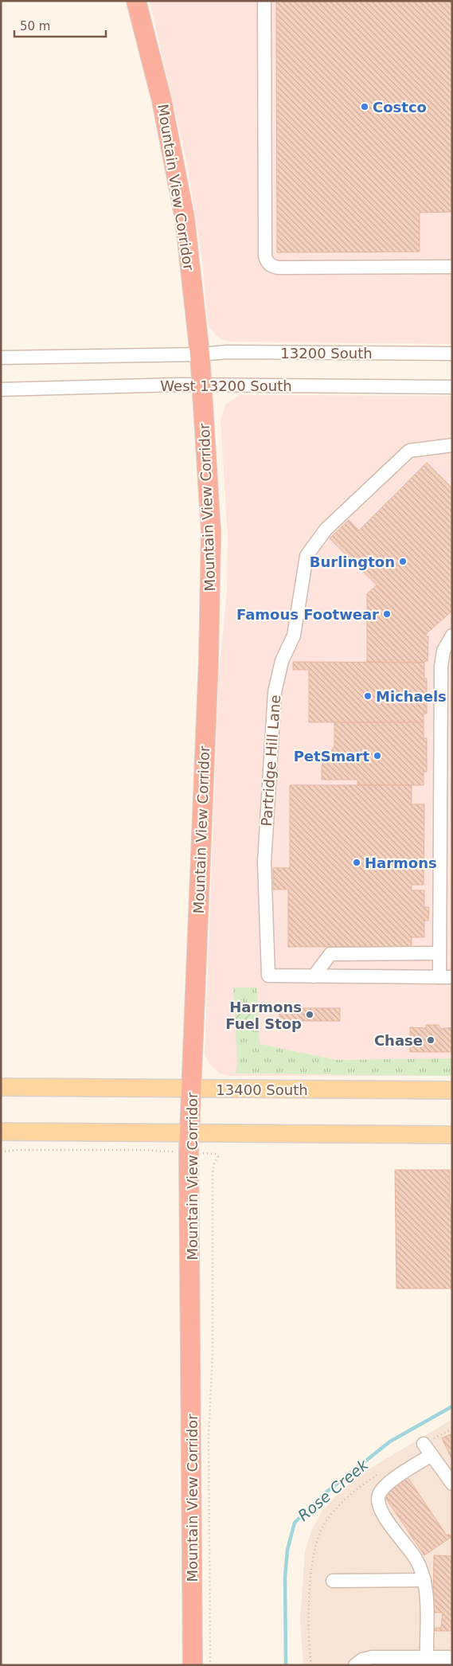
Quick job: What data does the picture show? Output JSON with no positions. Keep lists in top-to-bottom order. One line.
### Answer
{"streets":{"highway":["Mountain View Corridor"],"main road":["13400 South"],"street":["13200 South","West 13200 South","Partridge Hill Lane"]},"crossings":[["Mountain View Corridor","13200 South"],["Mountain View Corridor","West 13200 South"],["Mountain View Corridor","13400 South"]],"water":["Rose Creek"],"places":["Costco","Burlington","Famous Footwear","Michaels","PetSmart","Harmons","Harmons Fuel Stop","Chase"],"scale_bar":"50 m"}
